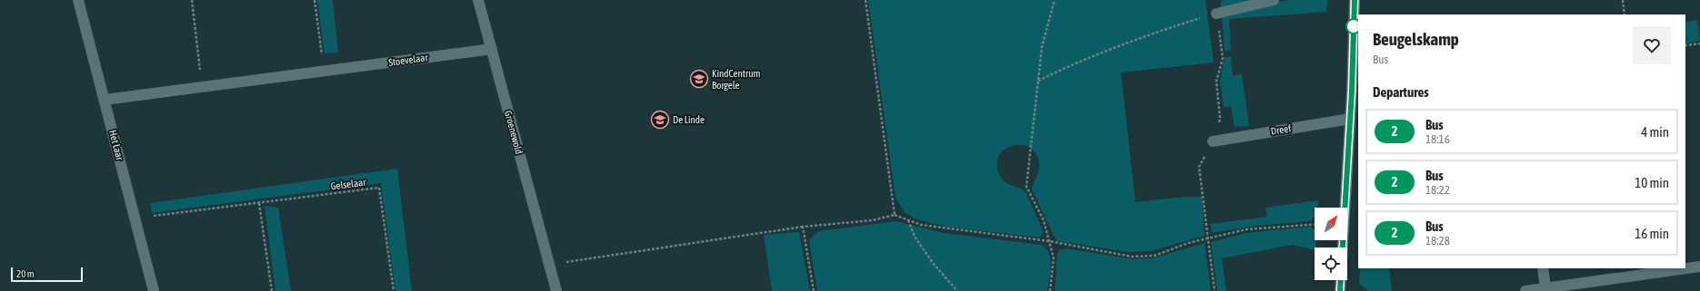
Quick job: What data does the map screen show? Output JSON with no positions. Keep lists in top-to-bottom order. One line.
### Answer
{"streets":{"street":["Stoevelaar","Dreef","Groenewold","Het Laar"],"path":["Gelselaar"]},"crossings":[["Stoevelaar","Groenewold"],["Stoevelaar","Het Laar"],["Het Laar","Gelselaar"]],"places":{"school or university":["KindCentrum Borgele","De Linde"]},"lines":["bus line 2"],"scale_bar":"20 m","north":"top right","page":{"heading":[["Beugelskamp","Bus"],"Departures"],"list":[{"mark":"2","name":"Bus","note":"18:16","value":"4 min"},{"mark":"2","name":"Bus","note":"18:22","value":"10 min"},{"mark":"2","name":"Bus","note":"18:28","value":"16 min"}],"scale":"20 m"}}
